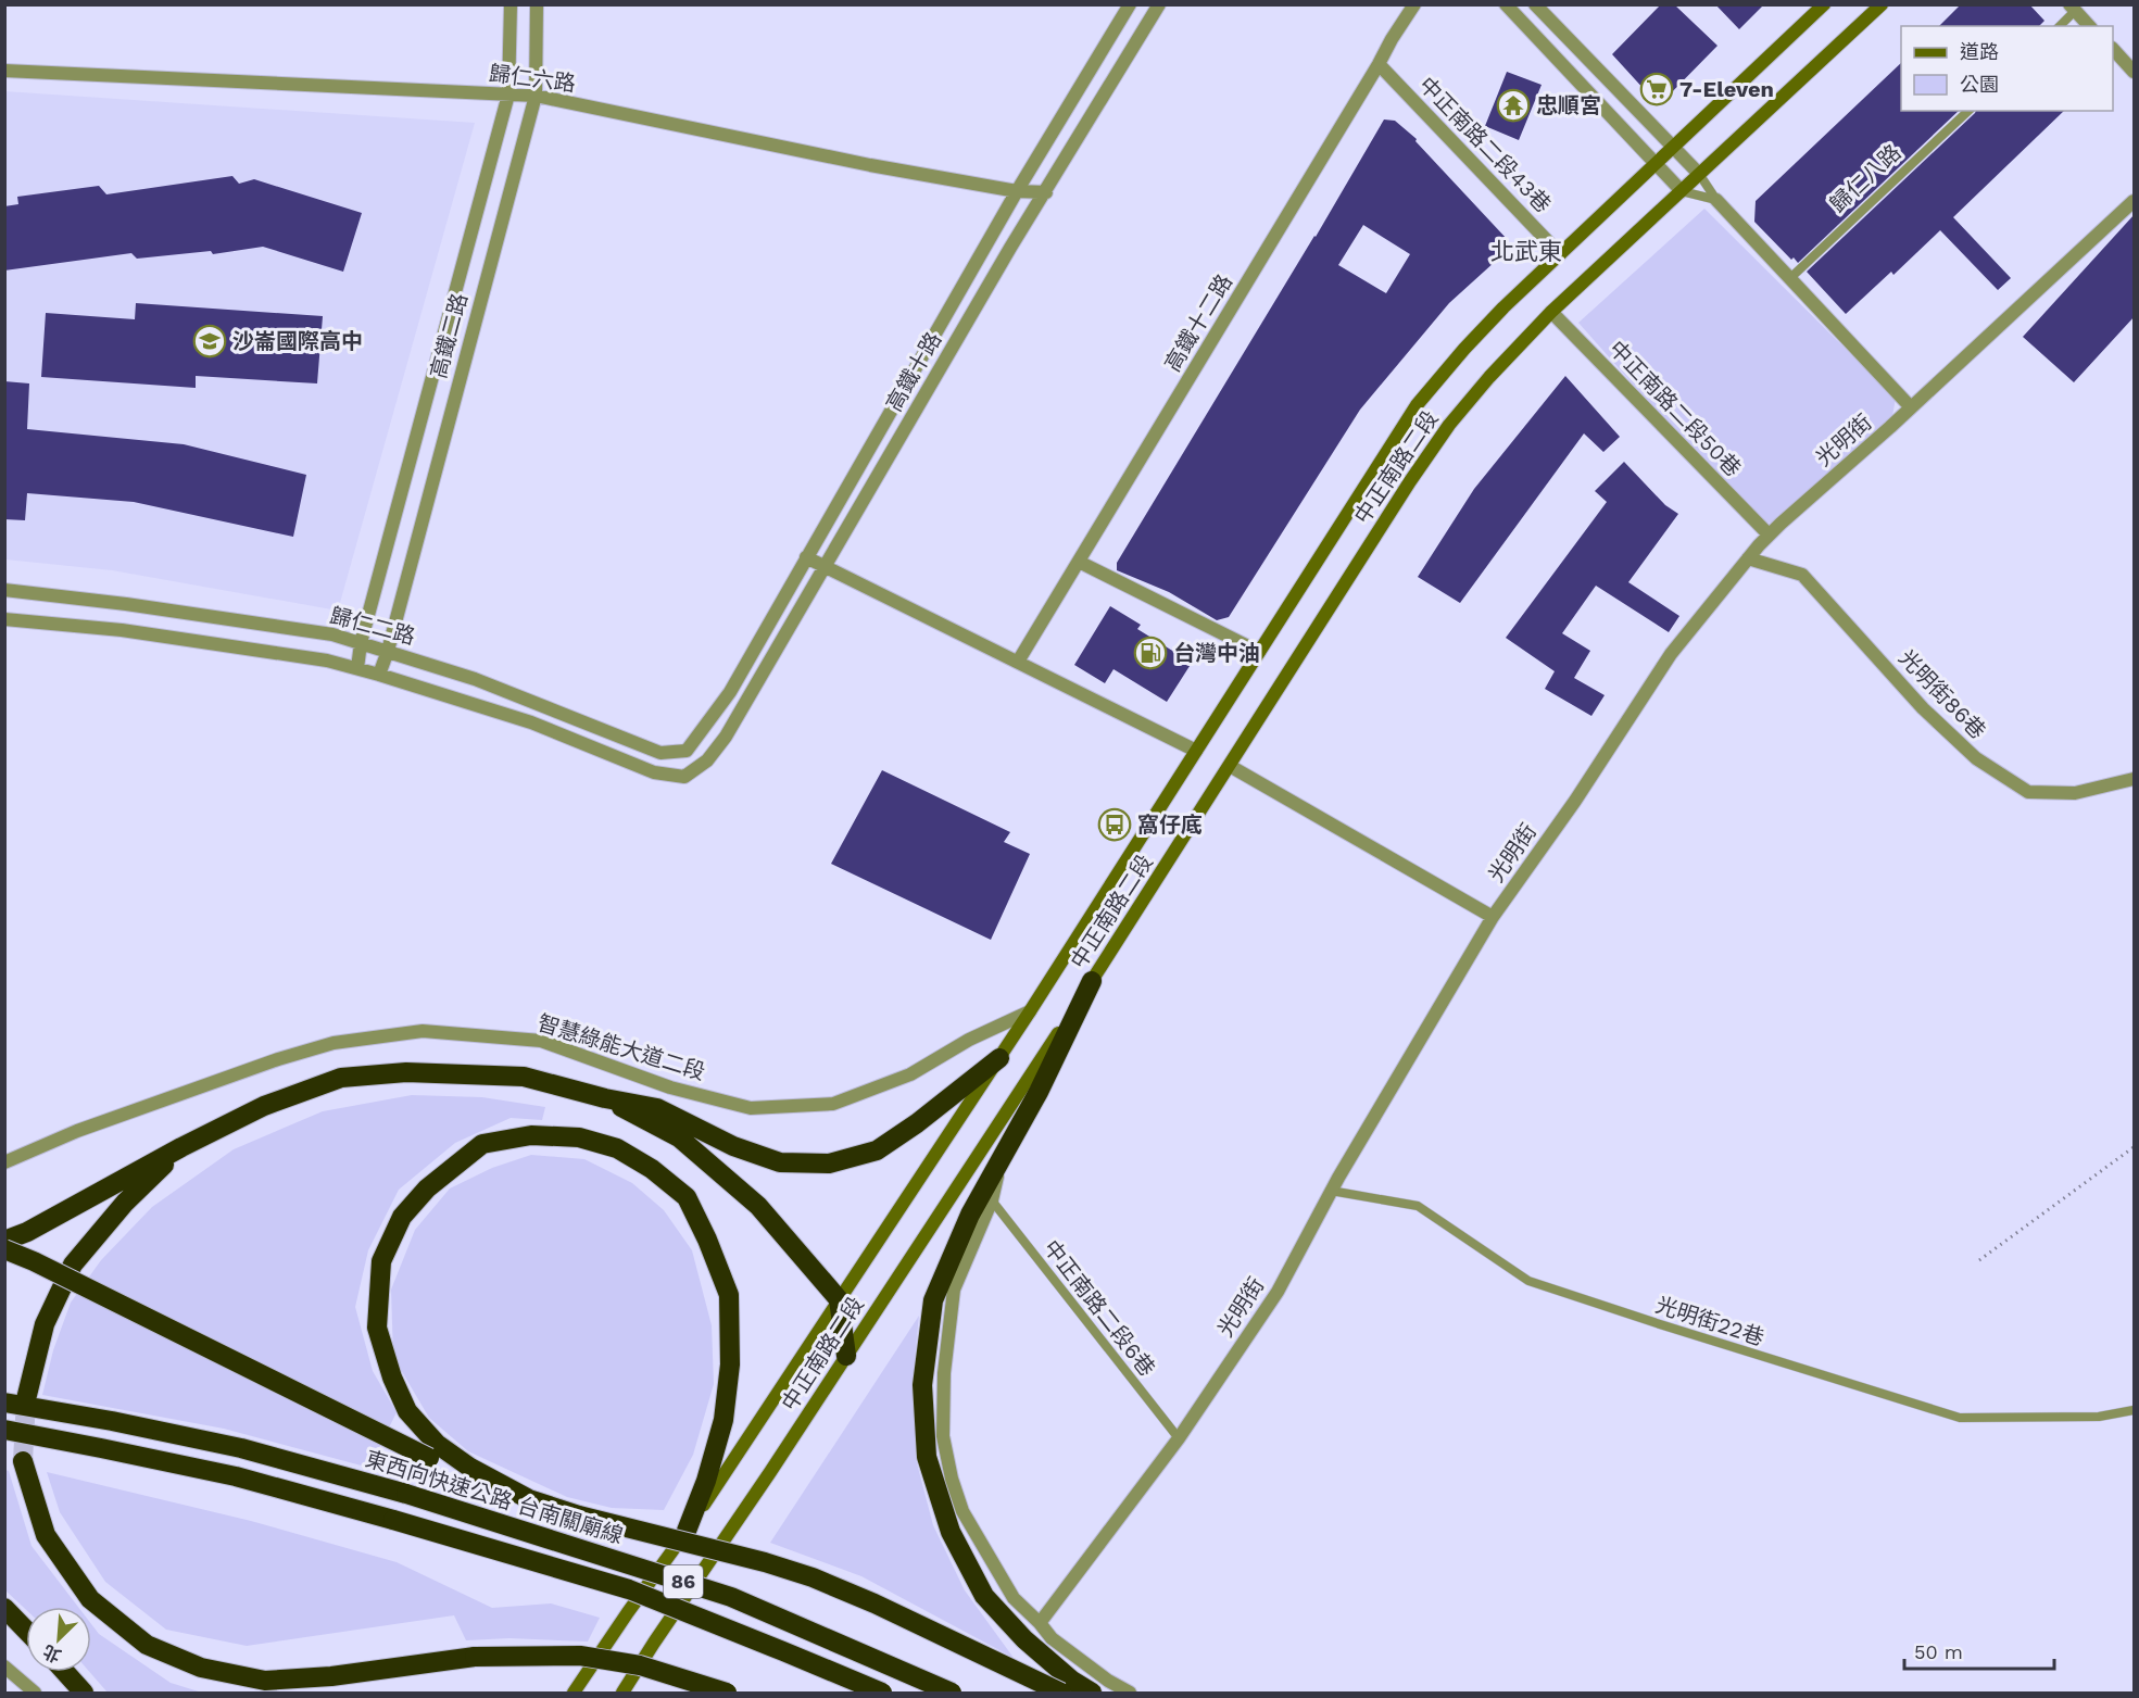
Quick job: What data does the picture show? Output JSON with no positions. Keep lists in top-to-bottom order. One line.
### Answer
{"streets":{"highway":["東西向快速公路 台南關廟線","86"],"street":["歸仁六路","中正南路二段43巷","高鐵十二路","高鐵二路","高鐵十路","中正南路二段50巷","光明街","中正南路二段","歸仁二路","光明街86巷","智慧綠能大道二段"],"lane":["歸仁八路","中正南路二段6巷","光明街22巷"]},"crossings":[["歸仁六路","高鐵二路"],["歸仁六路","高鐵十路"],["中正南路二段43巷","高鐵十二路"],["中正南路二段43巷","中正南路二段"],["高鐵二路","高鐵十路"],["高鐵二路","歸仁二路"],["高鐵十路","歸仁二路"],["中正南路二段50巷","光明街"],["中正南路二段50巷","中正南路二段"],["光明街","光明街86巷"],["光明街","中正南路二段6巷"],["光明街","光明街22巷"],["中正南路二段","智慧綠能大道二段"]],"districts":["北武東"],"places":{"supermarket":["7-Eleven"],"temple":["忠順宮"],"school or university":["沙崙國際高中"],"fuel station":["台灣中油"],"bus stop":["窩仔底"]},"legend":["道路","公園"],"scale_bar":"50 m","north":"bottom left"}
